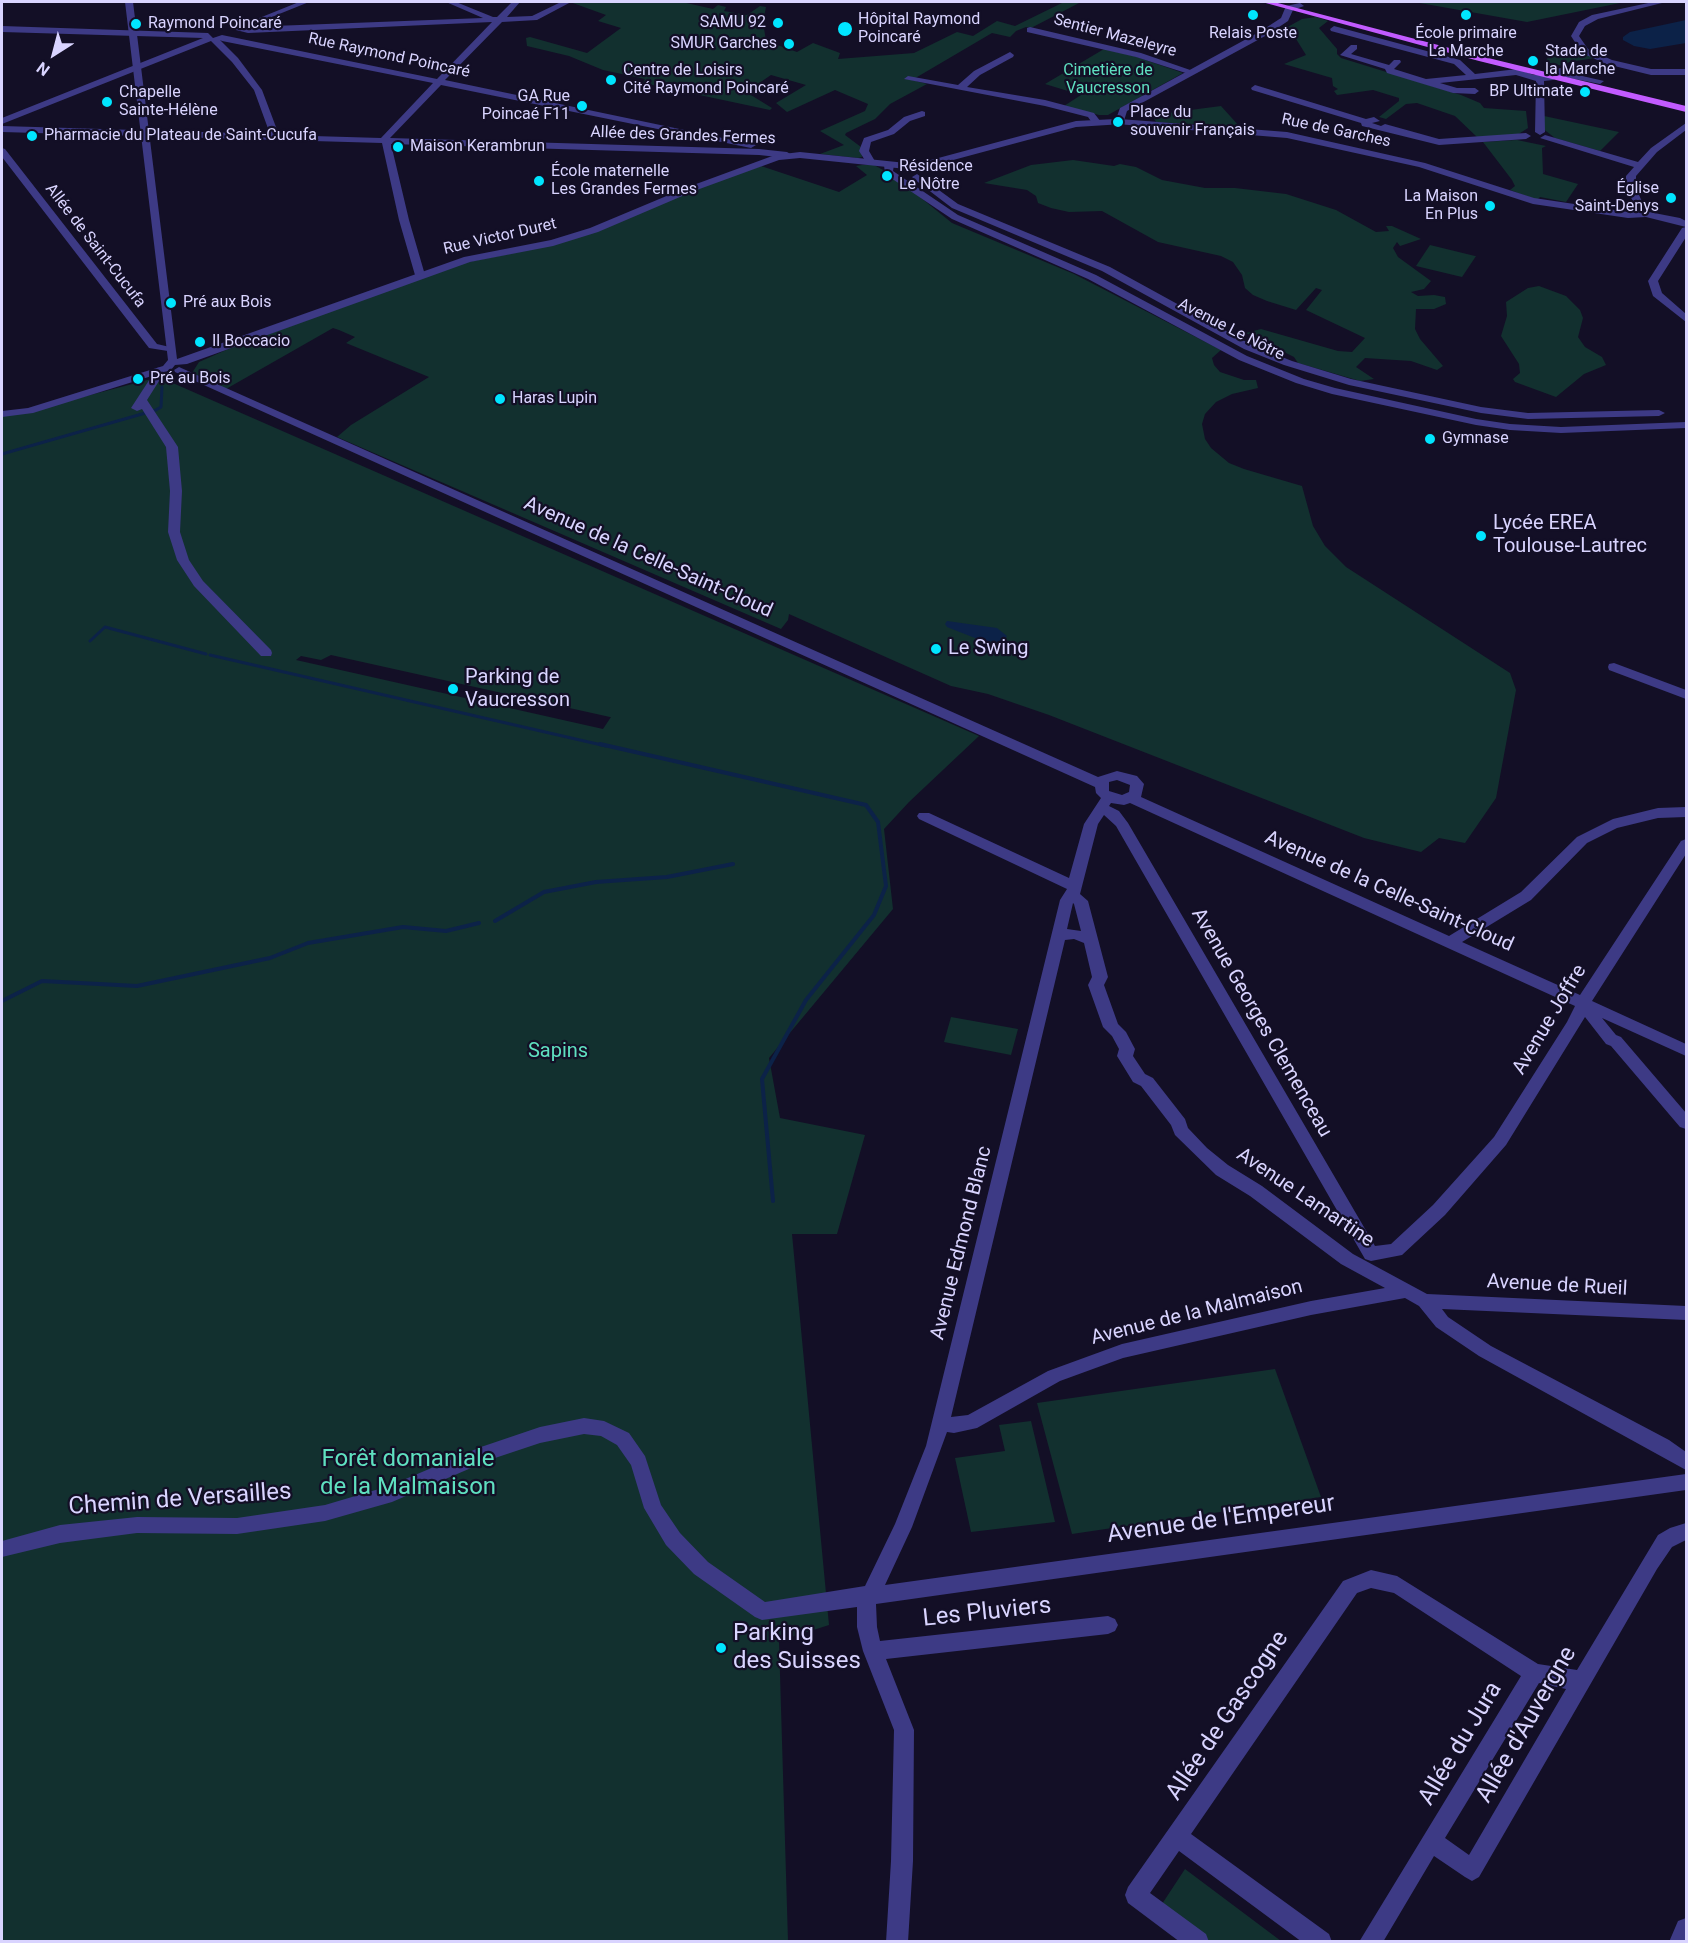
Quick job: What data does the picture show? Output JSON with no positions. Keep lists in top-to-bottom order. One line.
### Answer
{"streets":{"street":["Sentier Mazeleyre","Rue Raymond Poincaré","Rue de Garches","Allée des Grandes Fermes","Rue Victor Duret","Allée de Saint-Cucufa","Avenue Le Nôtre","Avenue de la Celle-Saint-Cloud","Avenue Joffre","Avenue Georges Clemenceau","Avenue Lamartine","Avenue Edmond Blanc","Avenue de Rueil","Avenue de la Malmaison","Chemin de Versailles","Avenue de l'Empereur","Les Pluviers","Allée de Gascogne","Allée d'Auvergne","Allée du Jura"]},"crossings":[["Rue Raymond Poincaré","Allée des Grandes Fermes"],["Rue de Garches","Allée des Grandes Fermes"],["Rue de Garches","Rue Victor Duret"],["Rue de Garches","Avenue Le Nôtre"],["Allée des Grandes Fermes","Rue Victor Duret"],["Rue Victor Duret","Avenue de la Celle-Saint-Cloud"],["Avenue de la Celle-Saint-Cloud","Avenue Joffre"],["Avenue de la Celle-Saint-Cloud","Avenue Georges Clemenceau"],["Avenue de la Celle-Saint-Cloud","Avenue Edmond Blanc"],["Avenue Joffre","Avenue Georges Clemenceau"],["Avenue Joffre","Avenue Lamartine"],["Avenue Georges Clemenceau","Avenue Lamartine"],["Avenue Georges Clemenceau","Avenue Edmond Blanc"],["Avenue Lamartine","Avenue Edmond Blanc"],["Avenue Lamartine","Avenue de Rueil"],["Avenue Lamartine","Avenue de la Malmaison"],["Avenue Edmond Blanc","Avenue de la Malmaison"],["Avenue Edmond Blanc","Avenue de l'Empereur"],["Chemin de Versailles","Avenue de l'Empereur"],["Allée de Gascogne","Allée du Jura"],["Allée d'Auvergne","Allée du Jura"]],"parks":["Cimetière de Vaucresson","Sapins","Forêt domaniale de la Malmaison"],"places":["Relais Poste","École primaire La Marche","SAMU 92","Raymond Poincaré","Hôpital Raymond Poincaré","SMUR Garches","Stade de la Marche","Centre de Loisirs Cité Raymond Poincaré","BP Ultimate","Chapelle Sainte-Hélène","GA Rue Poincaé F11","Place du souvenir Français","Pharmacie du Plateau de Saint-Cucufa","Maison Kerambrun","Résidence Le Nôtre","École maternelle Les Grandes Fermes","Église Saint-Denys","La Maison En Plus","Pré aux Bois","Il Boccacio","Pré au Bois","Haras Lupin","Gymnase","Lycée EREA Toulouse-Lautrec","Le Swing","Parking de Vaucresson","Parking des Suisses"],"north":"bottom left"}
